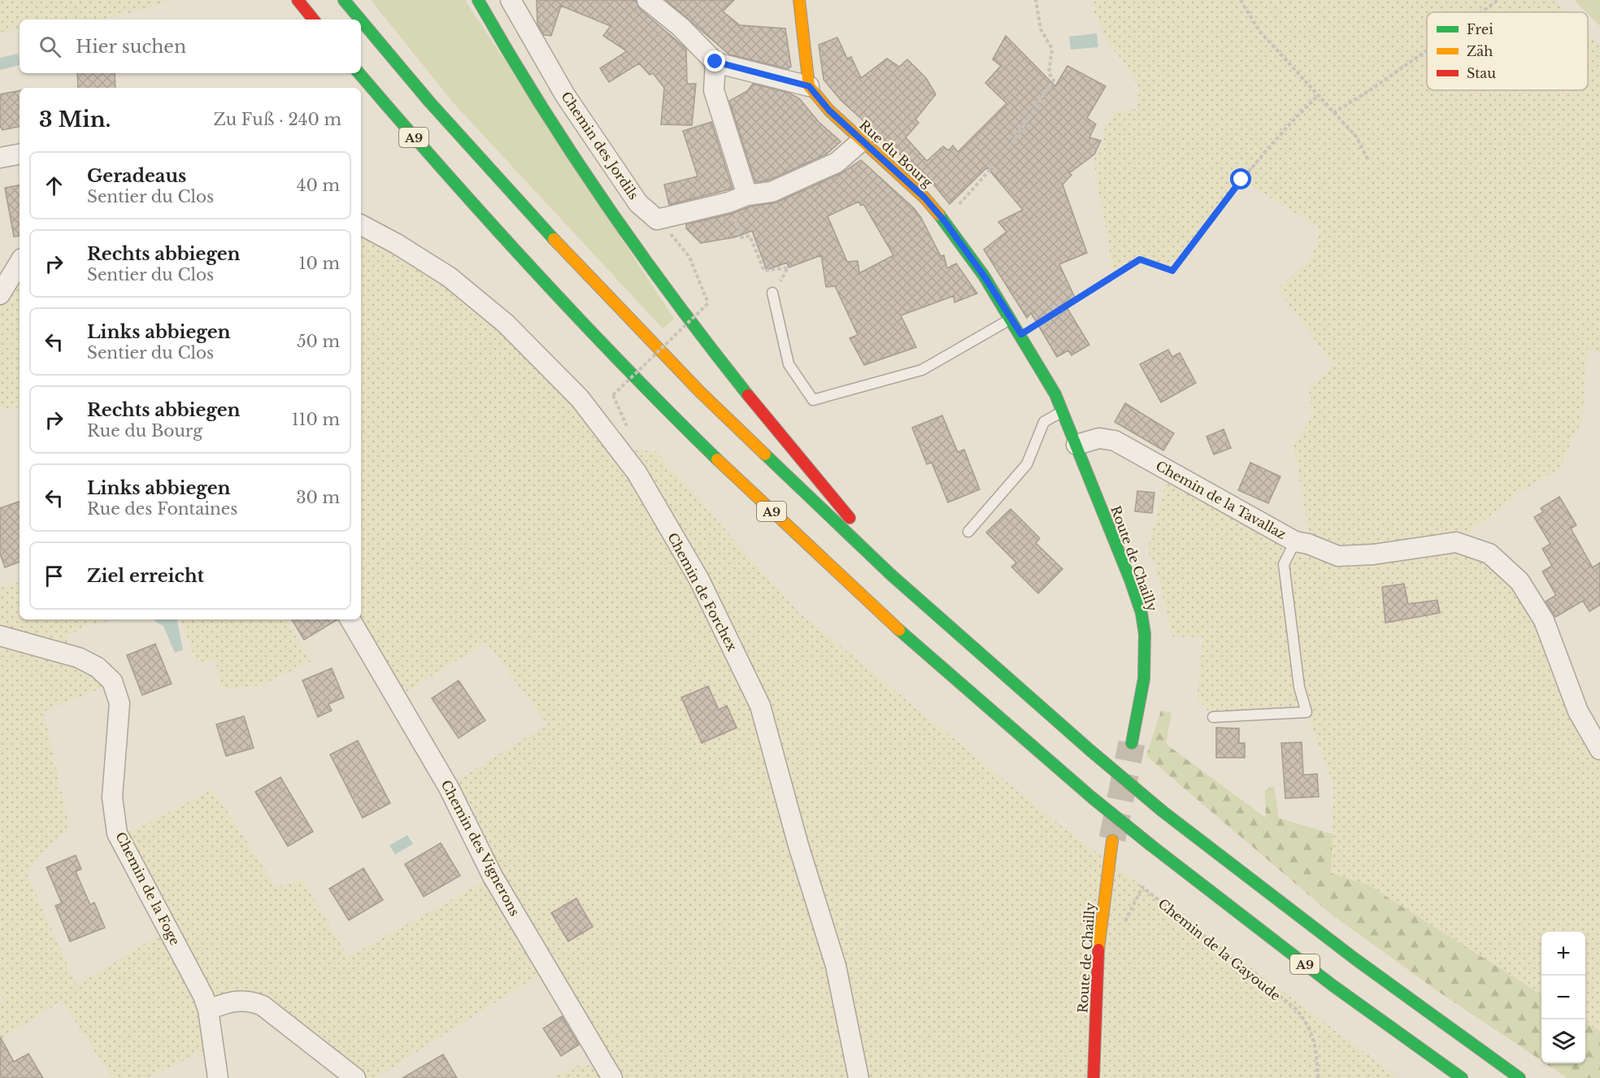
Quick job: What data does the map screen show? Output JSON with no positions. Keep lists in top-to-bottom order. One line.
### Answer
{"streets":{"main road":["A9","Rue du Bourg","Route de Chailly"],"street":["Chemin des Jordils","Chemin de la Tavallaz","Chemin de Forchex","Chemin des Vignerons","Chemin de la Foge"],"path":["Chemin de la Gayoude"]},"crossings":[["Rue du Bourg","Chemin de la Tavallaz"],["Rue du Bourg","Route de Chailly"],["Chemin de la Tavallaz","Route de Chailly"]],"legend":["Frei","Zäh","Stau"],"page":{"search":"Hier suchen","heading":["3 Min.","Zu Fuß · 240 m"],"list":[["Geradeaus","Sentier du Clos","40 m"],["Rechts abbiegen","Sentier du Clos","10 m"],["Links abbiegen","Sentier du Clos","50 m"],["Rechts abbiegen","Rue du Bourg","110 m"],["Links abbiegen","Rue des Fontaines","30 m"],"Ziel erreicht"],"map_buttons":["+","−"]}}
